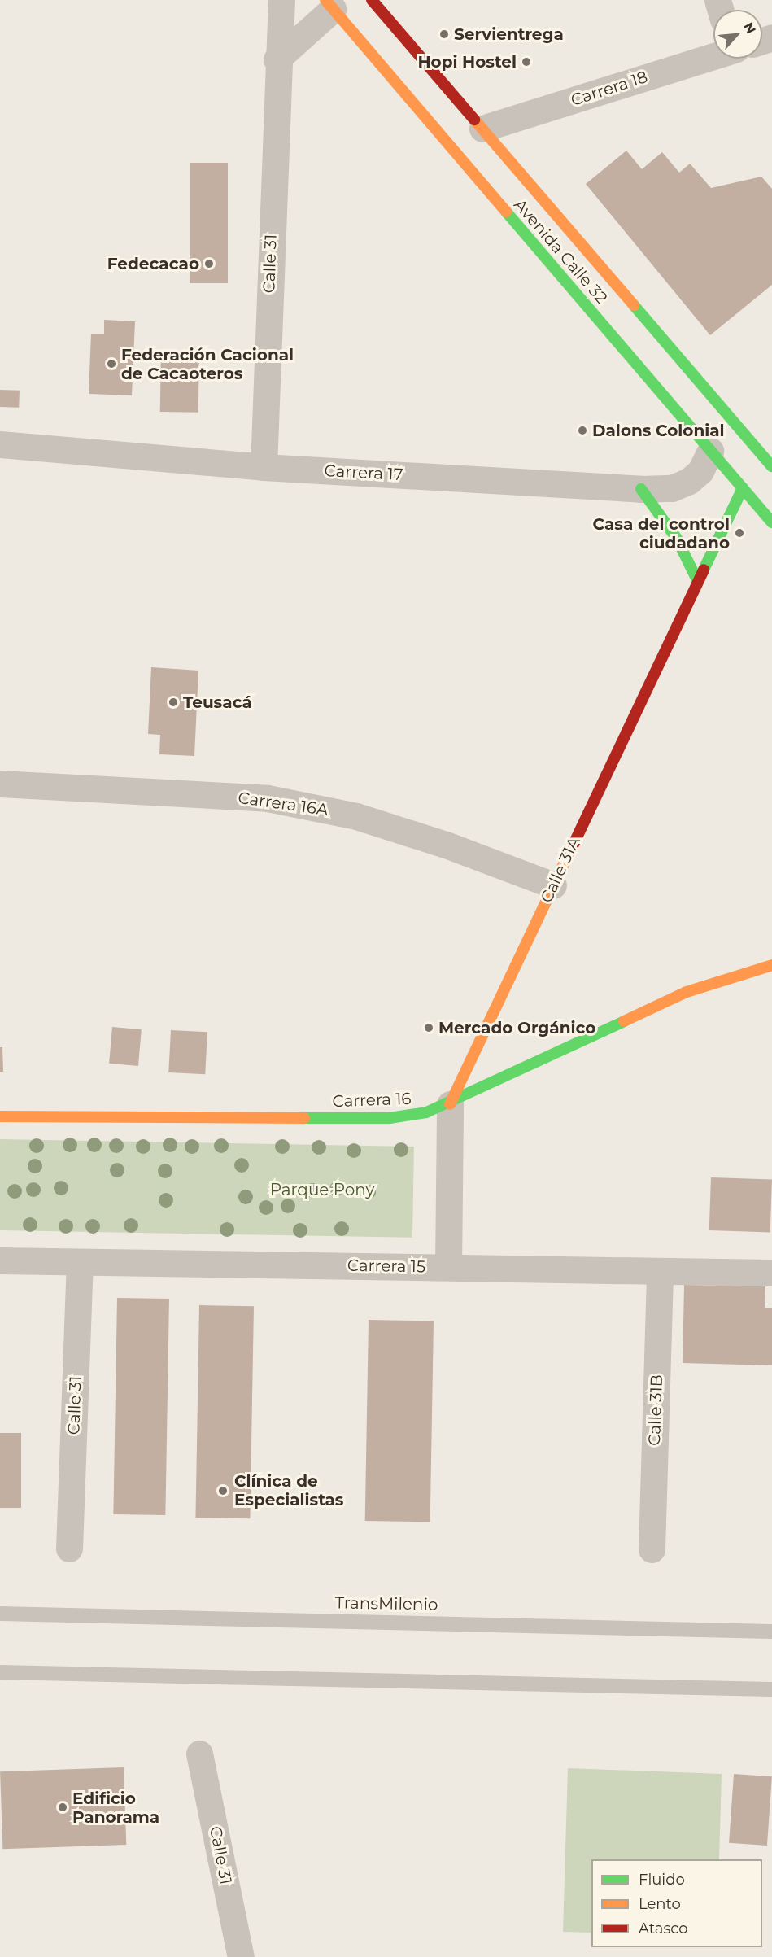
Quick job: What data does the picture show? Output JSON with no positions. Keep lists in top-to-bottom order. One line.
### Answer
{"streets":{"street":["Carrera 18","Avenida Calle 32","Calle 31","Carrera 17","Carrera 16A","Calle 31A","Carrera 16","Carrera 15","Calle 31B"],"lane":["TransMilenio"]},"crossings":[["Carrera 18","Avenida Calle 32"],["Avenida Calle 32","Carrera 17"],["Avenida Calle 32","Calle 31A"],["Calle 31","Carrera 17"],["Calle 31","Carrera 15"],["Carrera 16A","Calle 31A"],["Calle 31A","Carrera 16"],["Calle 31A","Carrera 15"],["Carrera 15","Calle 31B"]],"parks":["Parque Pony"],"places":["Servientrega","Hopi Hostel","Fedecacao","Federación Cacional de Cacaoteros","Dalons Colonial","Casa del control ciudadano","Teusacá","Mercado Orgánico","Clínica de Especialistas","Edificio Panorama"],"legend":["Fluido","Lento","Atasco"],"north":"top right"}
